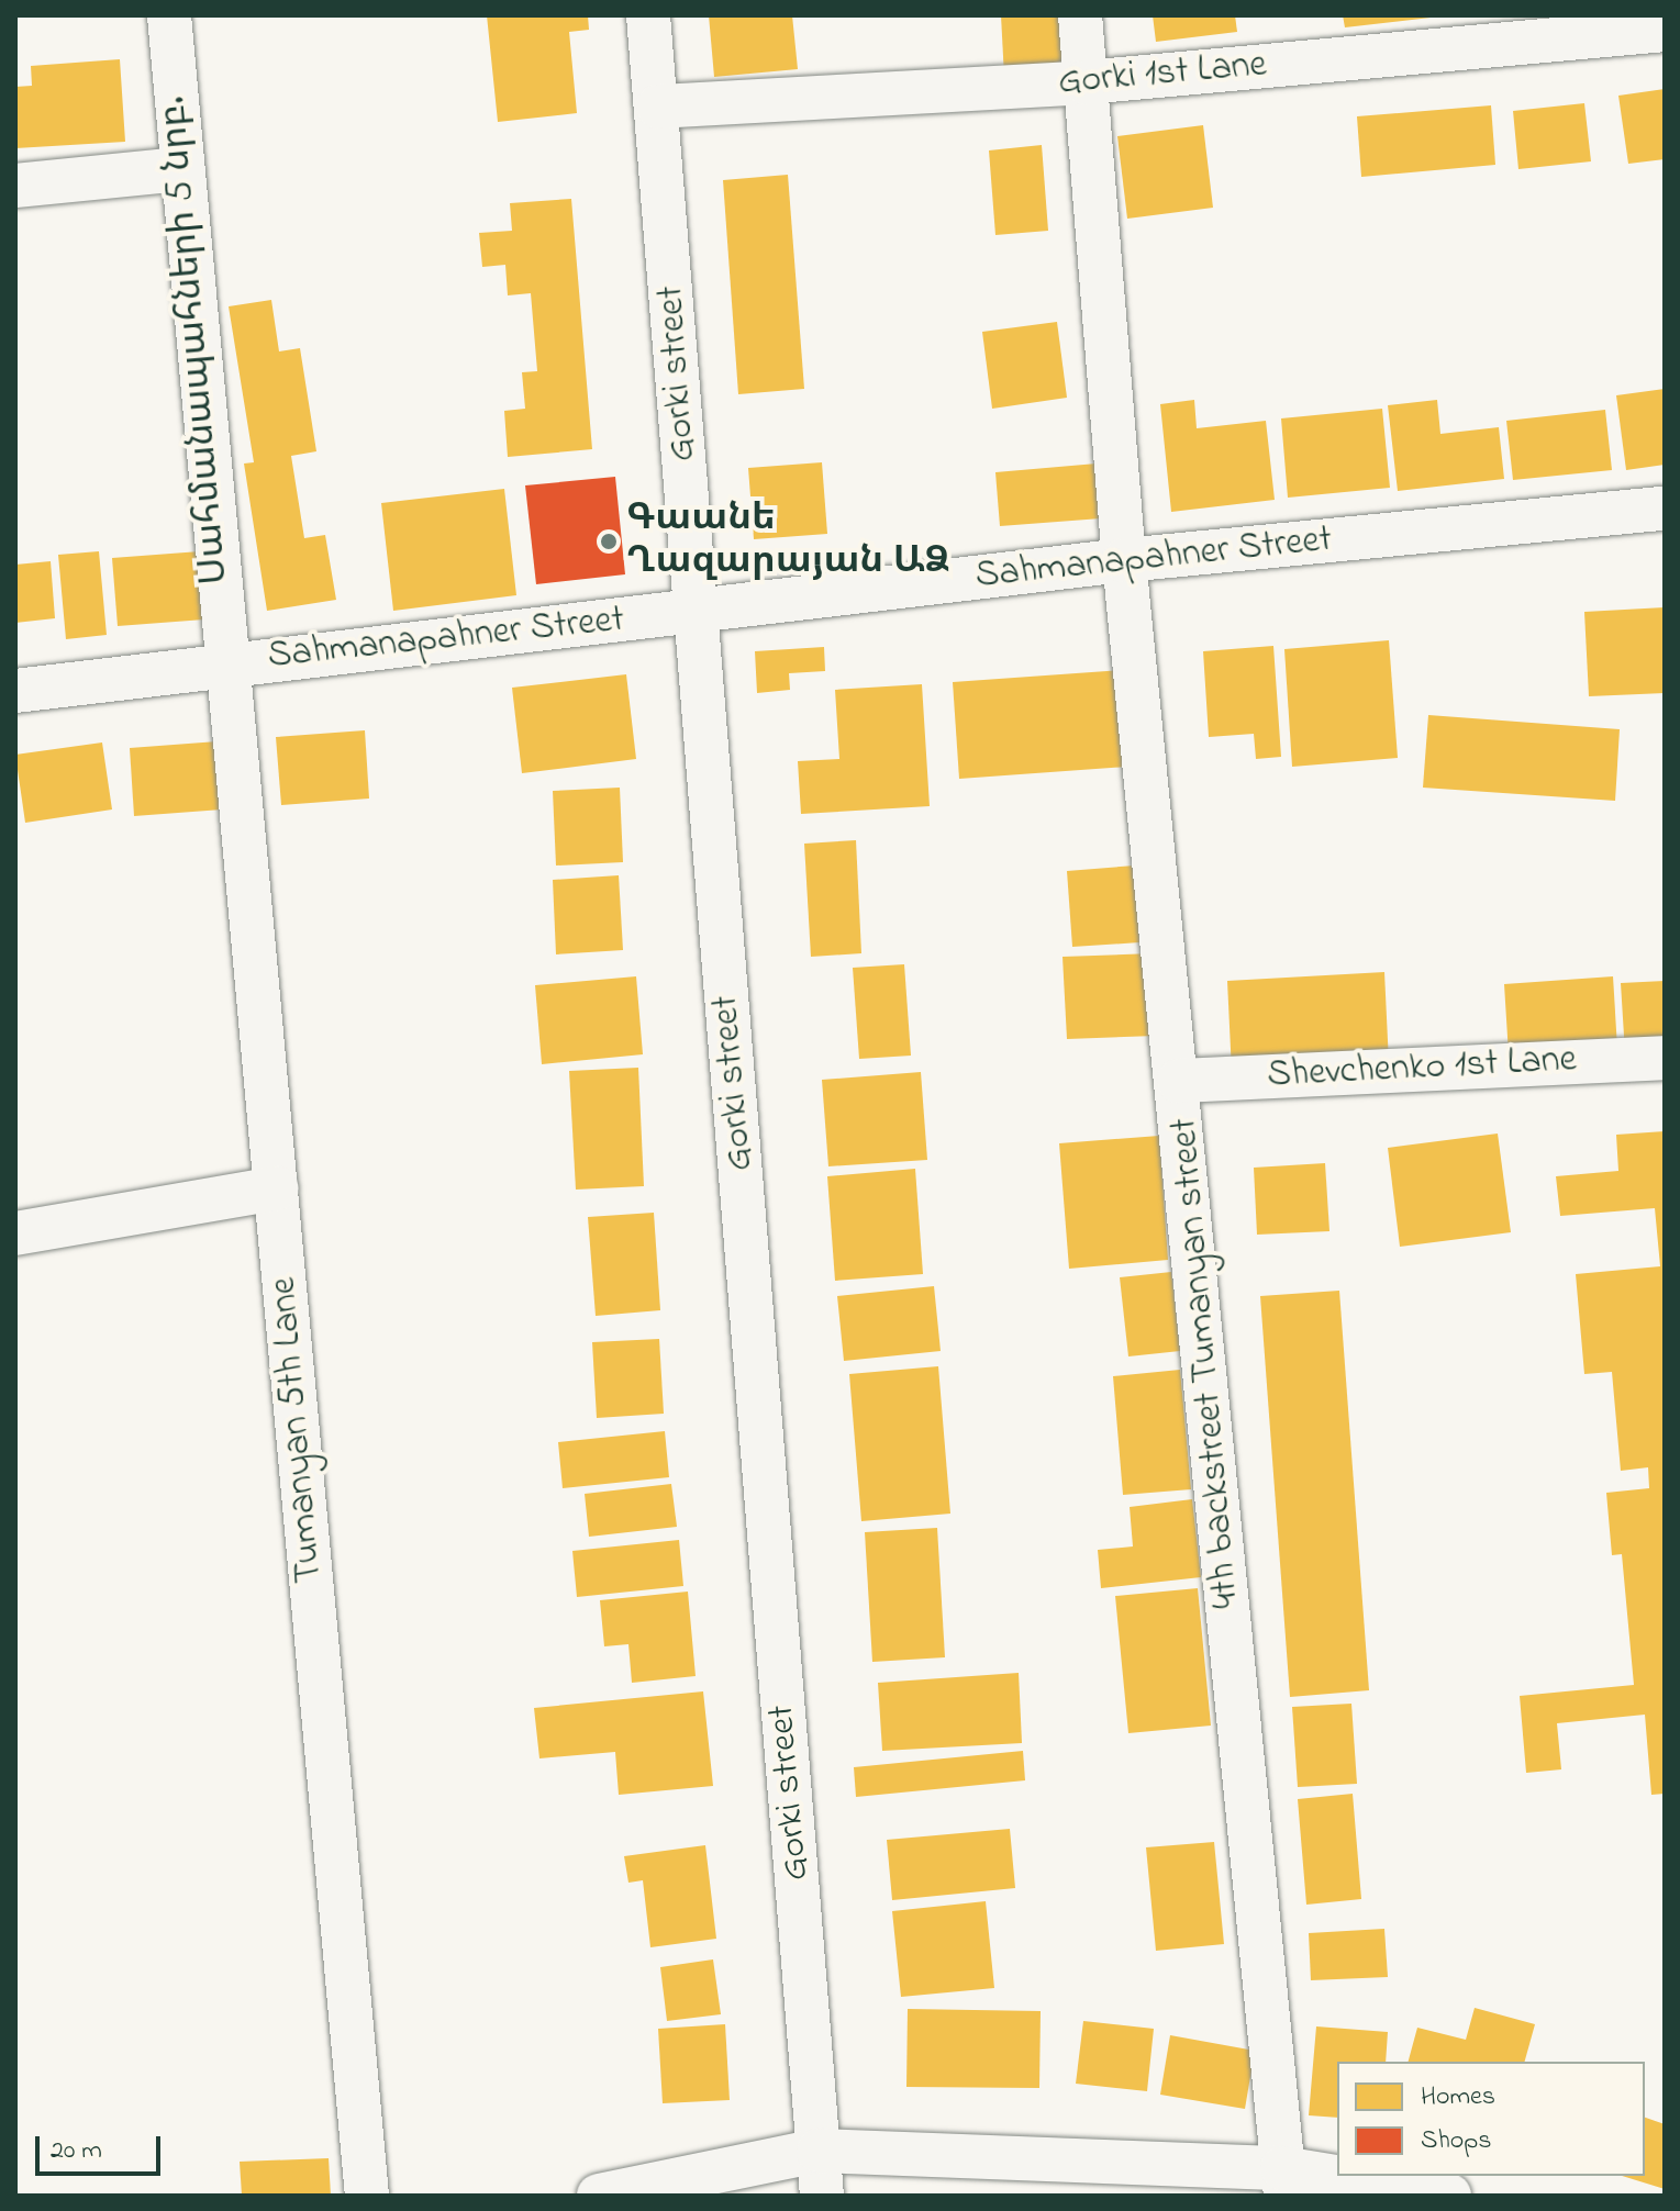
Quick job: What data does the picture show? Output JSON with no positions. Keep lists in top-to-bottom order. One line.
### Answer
{"streets":{"street":["Gorki 1st Lane","Սահմանապահների 5 նրբ.","Gorki street","Sahmanapahner Street","Shevchenko 1st Lane","4th backstreet Tumanyan street","Tumanyan 5th Lane"]},"crossings":[["Gorki 1st Lane","Gorki street"],["Gorki 1st Lane","4th backstreet Tumanyan street"],["Սահմանապահների 5 նրբ.","Sahmanapahner Street"],["Սահմանապահների 5 նրբ.","Tumanyan 5th Lane"],["Gorki street","Sahmanapahner Street"],["Sahmanapahner Street","4th backstreet Tumanyan street"],["Sahmanapahner Street","Tumanyan 5th Lane"],["Shevchenko 1st Lane","4th backstreet Tumanyan street"]],"places":["Գաանե Ղազարայան ԱՁ"],"legend":["Homes","Shops"],"scale_bar":"20 m"}
